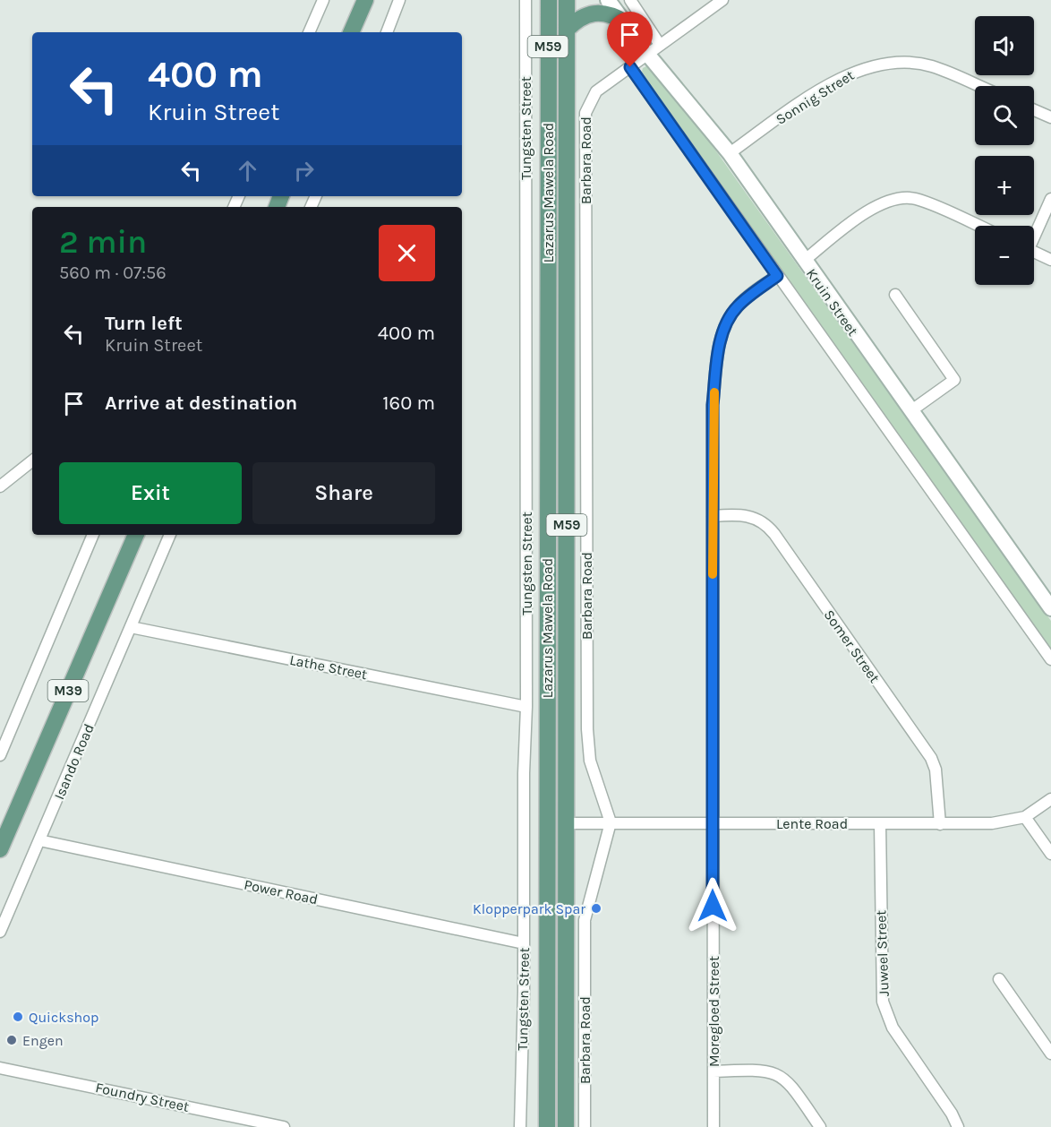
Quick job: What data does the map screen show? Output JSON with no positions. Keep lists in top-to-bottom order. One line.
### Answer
{"streets":{"main road":["M59","Lazarus Mawela Road","Kruin Street","M39"],"street":["Sonnig Street","Tungsten Street","Barbara Road","Somer Street","Lathe Street","Isando Road","Lente Road","Power Road","Juweel Street","Moregloed Street","Foundry Street"]},"crossings":[["Sonnig Street","Kruin Street"],["Tungsten Street","Lathe Street"],["Tungsten Street","Power Road"],["Barbara Road","Kruin Street"],["Barbara Road","Lente Road"],["Lazarus Mawela Road","Lente Road"],["Kruin Street","Moregloed Street"],["Somer Street","Lente Road"],["Somer Street","Moregloed Street"],["Lathe Street","Isando Road"],["Isando Road","Power Road"],["Lente Road","Juweel Street"],["Lente Road","Moregloed Street"]],"places":["Klopperpark Spar","Quickshop","Engen"],"page":{"map_buttons":["+","−"],"turn":["400 m","Kruin Street"],"heading":["2 min","560 m · 07:56"],"list":[{"name":"Turn left","note":"Kruin Street","value":"400 m"},{"name":"Arrive at destination","value":"160 m"}],"buttons":["Exit","Share"]}}
